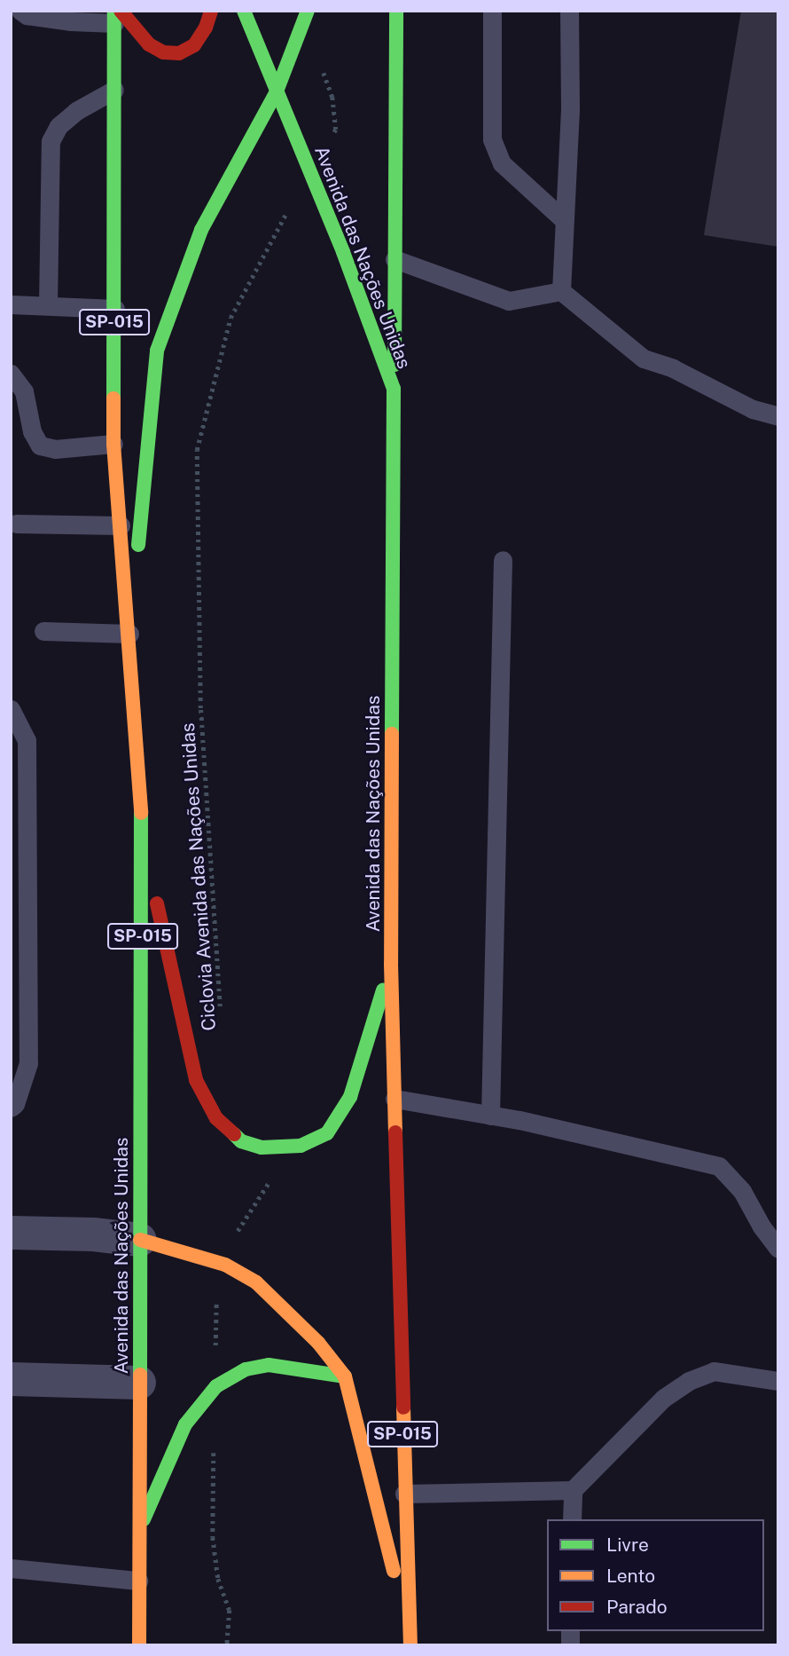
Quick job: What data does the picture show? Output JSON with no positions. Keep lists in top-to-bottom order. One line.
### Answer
{"streets":{"highway":["Avenida das Nações Unidas","SP-015"],"path":["Ciclovia Avenida das Nações Unidas"]},"legend":["Livre","Lento","Parado"]}
